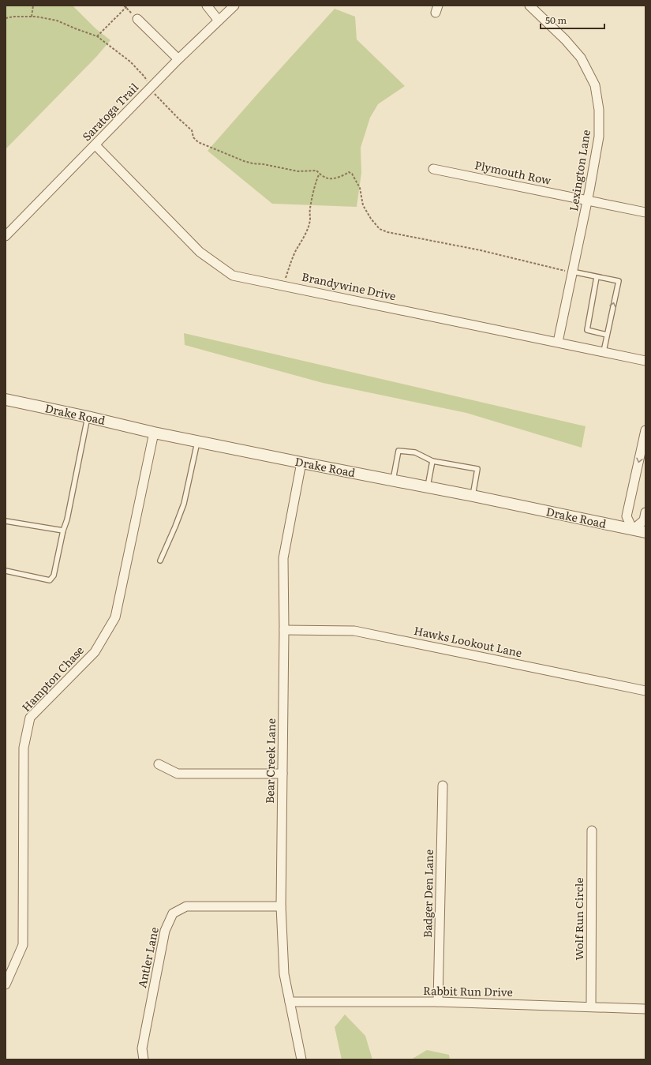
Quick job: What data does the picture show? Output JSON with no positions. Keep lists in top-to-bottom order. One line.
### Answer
{"streets":{"street":["Saratoga Trail","Lexington Lane","Plymouth Row","Brandywine Drive","Drake Road","Hawks Lookout Lane","Hampton Chase","Bear Creek Lane","Badger Den Lane","Wolf Run Circle","Antler Lane","Rabbit Run Drive"]},"crossings":[["Saratoga Trail","Brandywine Drive"],["Lexington Lane","Plymouth Row"],["Lexington Lane","Brandywine Drive"],["Drake Road","Hampton Chase"],["Drake Road","Bear Creek Lane"],["Hawks Lookout Lane","Bear Creek Lane"],["Bear Creek Lane","Antler Lane"],["Bear Creek Lane","Rabbit Run Drive"],["Badger Den Lane","Rabbit Run Drive"],["Wolf Run Circle","Rabbit Run Drive"]],"scale_bar":"50 m"}
